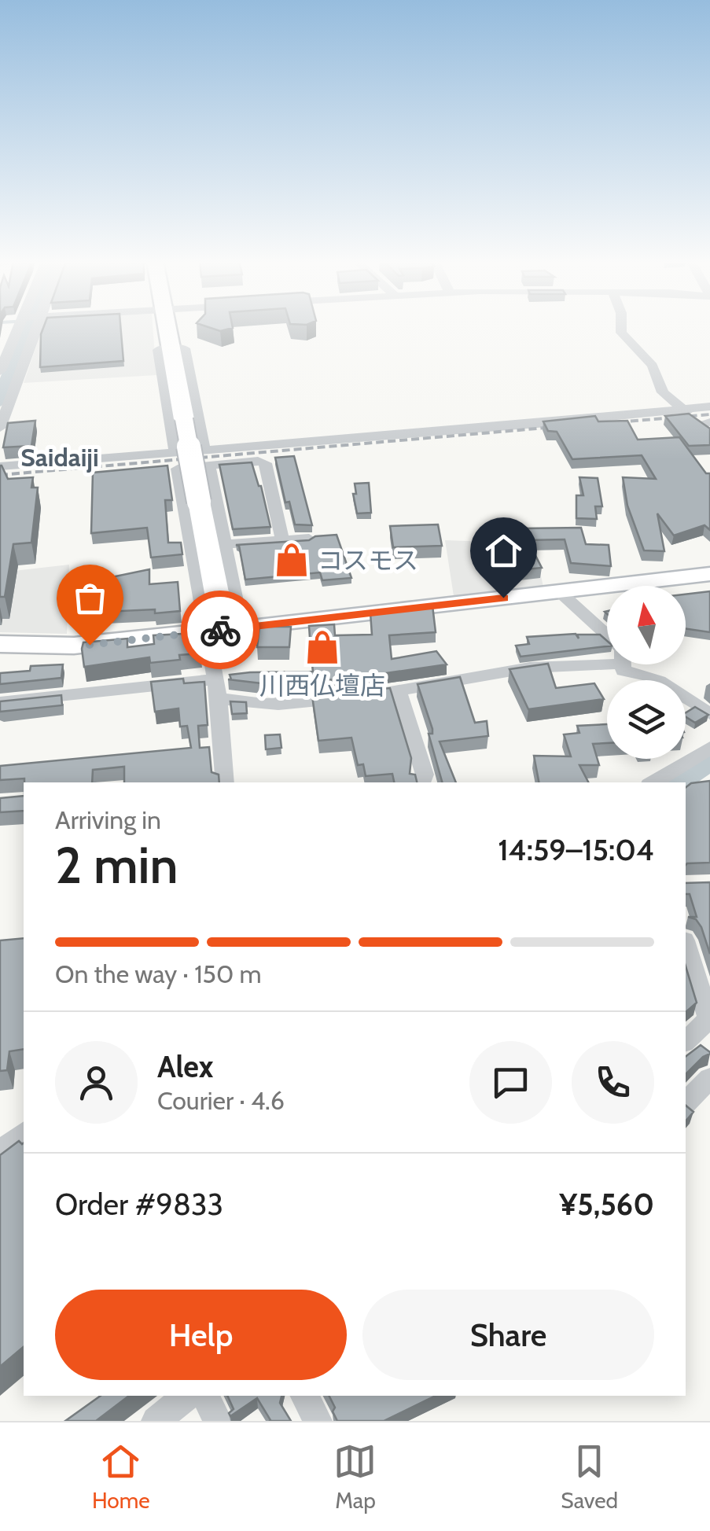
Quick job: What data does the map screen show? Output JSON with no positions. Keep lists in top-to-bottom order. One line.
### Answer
{"districts":["Saidaiji"],"places":{"shop":["コスモス","川西仏壇店"]},"north":"top","page":{"heading":["2 min","Arriving in","14:59–15:04"],"panel":["Alex","Courier · 4.6","Order #9833","¥5,560"],"bar":"On the way · 150 m","buttons":["Help","Share"],"tabs":["Home","Map","Saved"]}}
